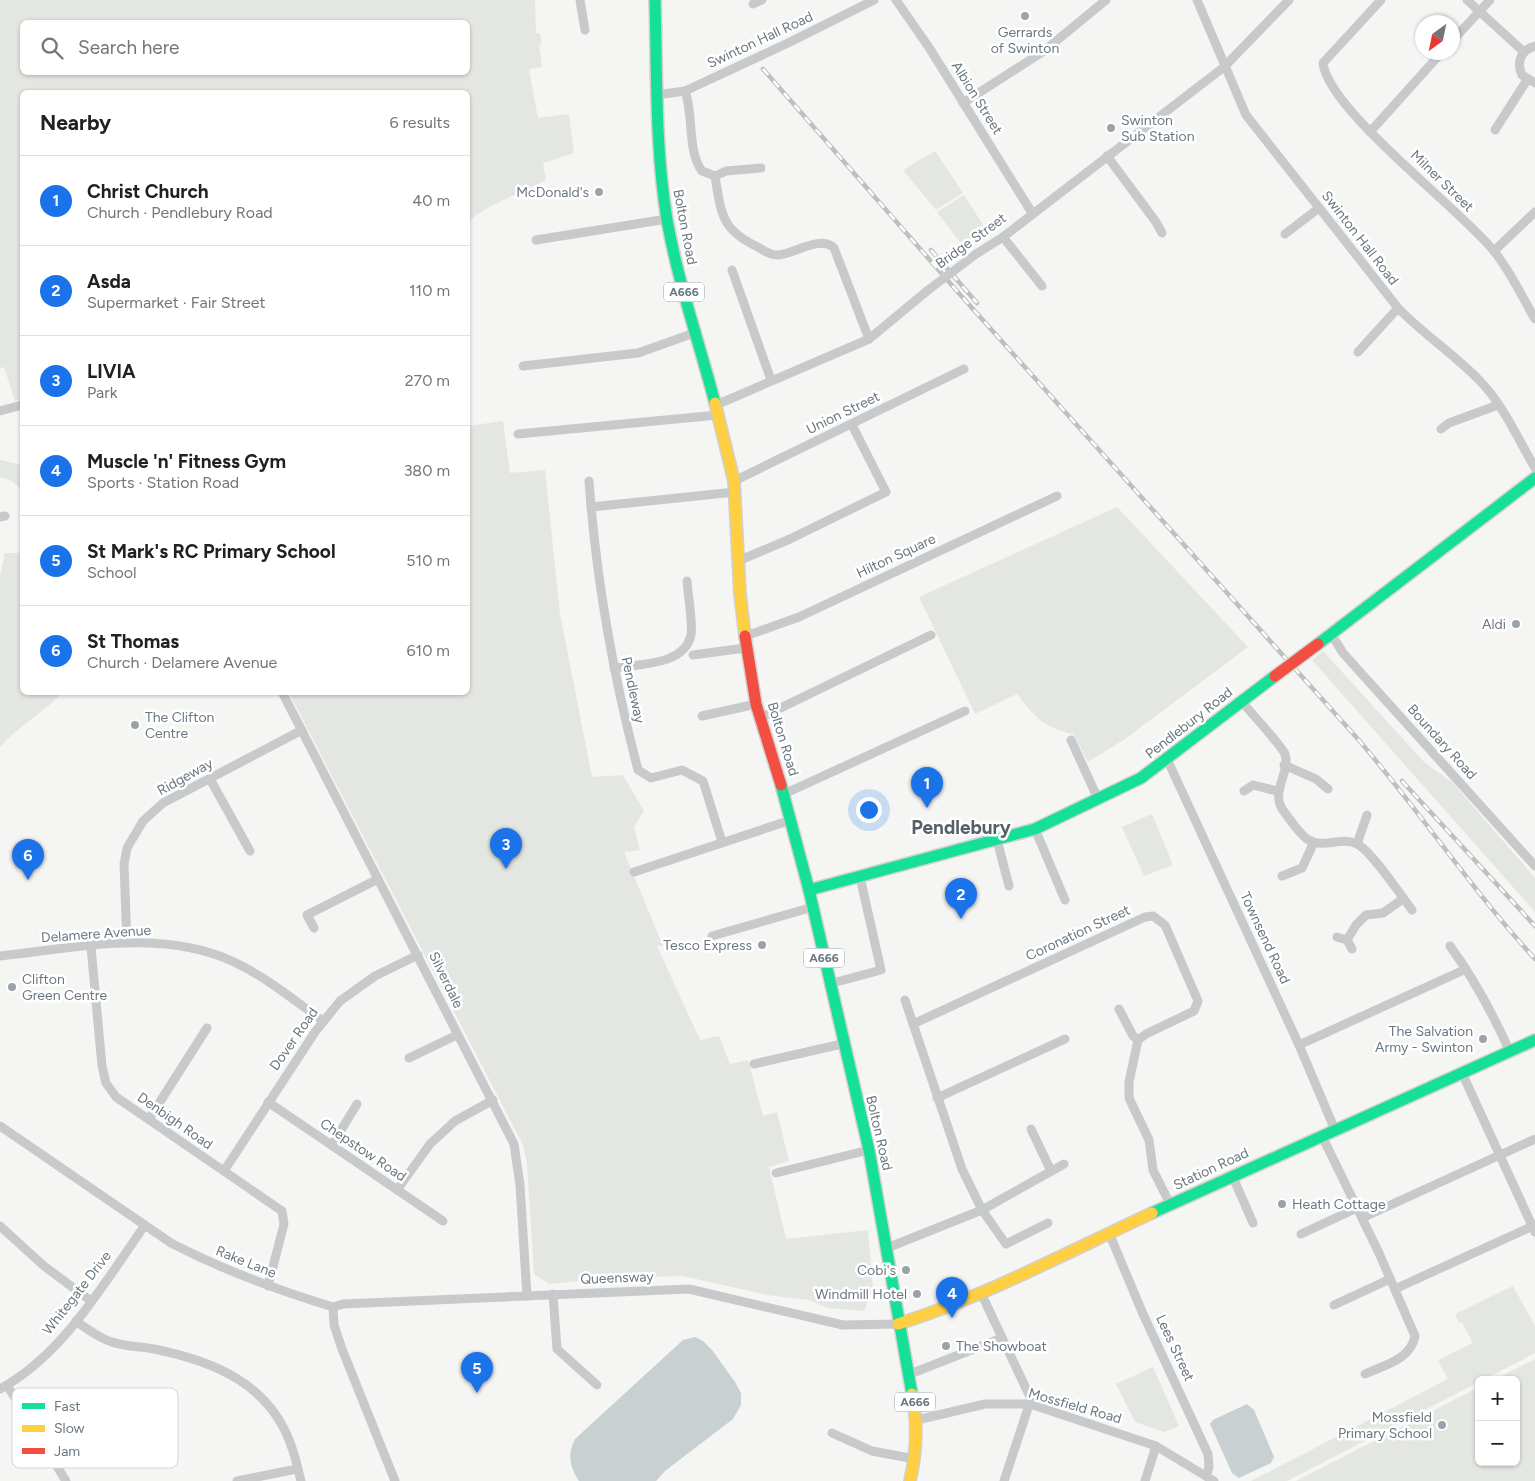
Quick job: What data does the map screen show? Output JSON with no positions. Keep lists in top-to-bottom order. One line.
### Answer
{"streets":{"main road":["Bolton Road","A666","Pendlebury Road","Station Road"],"street":["Swinton Hall Road","Albion Street","Milner Street","Bridge Street","Union Street","Hilton Square","Pendleway","Boundary Road","Ridgeway","Coronation Street","Delamere Avenue","Townsend Road","Silverdale","Dover Road","Denbigh Road","Chepstow Road","Rake Lane","Queensway","Whitegate Drive","Lees Street","Mossfield Road"]},"crossings":[["Swinton Hall Road","Bolton Road"],["Swinton Hall Road","Bridge Street"],["Albion Street","Bridge Street"],["Bolton Road","Bridge Street"],["Bolton Road","Union Street"],["Bolton Road","Hilton Square"],["Bolton Road","Pendlebury Road"],["Bolton Road","Station Road"],["Bolton Road","Queensway"],["Bolton Road","Mossfield Road"],["Union Street","Pendleway"],["Pendlebury Road","Boundary Road"],["Pendlebury Road","Townsend Road"],["Ridgeway","Delamere Avenue"],["Ridgeway","Silverdale"],["Delamere Avenue","Dover Road"],["Delamere Avenue","Denbigh Road"],["Townsend Road","Station Road"],["Silverdale","Dover Road"],["Silverdale","Queensway"],["Dover Road","Denbigh Road"],["Dover Road","Chepstow Road"],["Denbigh Road","Rake Lane"],["Station Road","Queensway"],["Station Road","Lees Street"],["Rake Lane","Queensway"],["Rake Lane","Whitegate Drive"],["Lees Street","Mossfield Road"]],"districts":["Pendlebury"],"places":["Gerrards of Swinton","Swinton Sub Station","McDonald's","Aldi","The Clifton Centre","Tesco Express","Clifton Green Centre","The Salvation Army - Swinton","Heath Cottage","Cobi's","Windmill Hotel","The Showboat","Mossfield Primary School"],"legend":["Fast","Slow","Jam"],"north":"bottom left","page":{"search":"Search here","heading":["Nearby","6 results"],"list":[{"mark":"1","name":"Christ Church","note":"Church · Pendlebury Road","value":"40 m"},{"mark":"2","name":"Asda","note":"Supermarket · Fair Street","value":"110 m"},{"mark":"3","name":"LIVIA","note":"Park","value":"270 m"},{"mark":"4","name":"Muscle 'n' Fitness Gym","note":"Sports · Station Road","value":"380 m"},{"mark":"5","name":"St Mark's RC Primary School","note":"School","value":"510 m"},{"mark":"6","name":"St Thomas","note":"Church · Delamere Avenue","value":"610 m"}],"pins":["1","3","6","2","4","5"],"map_buttons":["+","−"]}}
